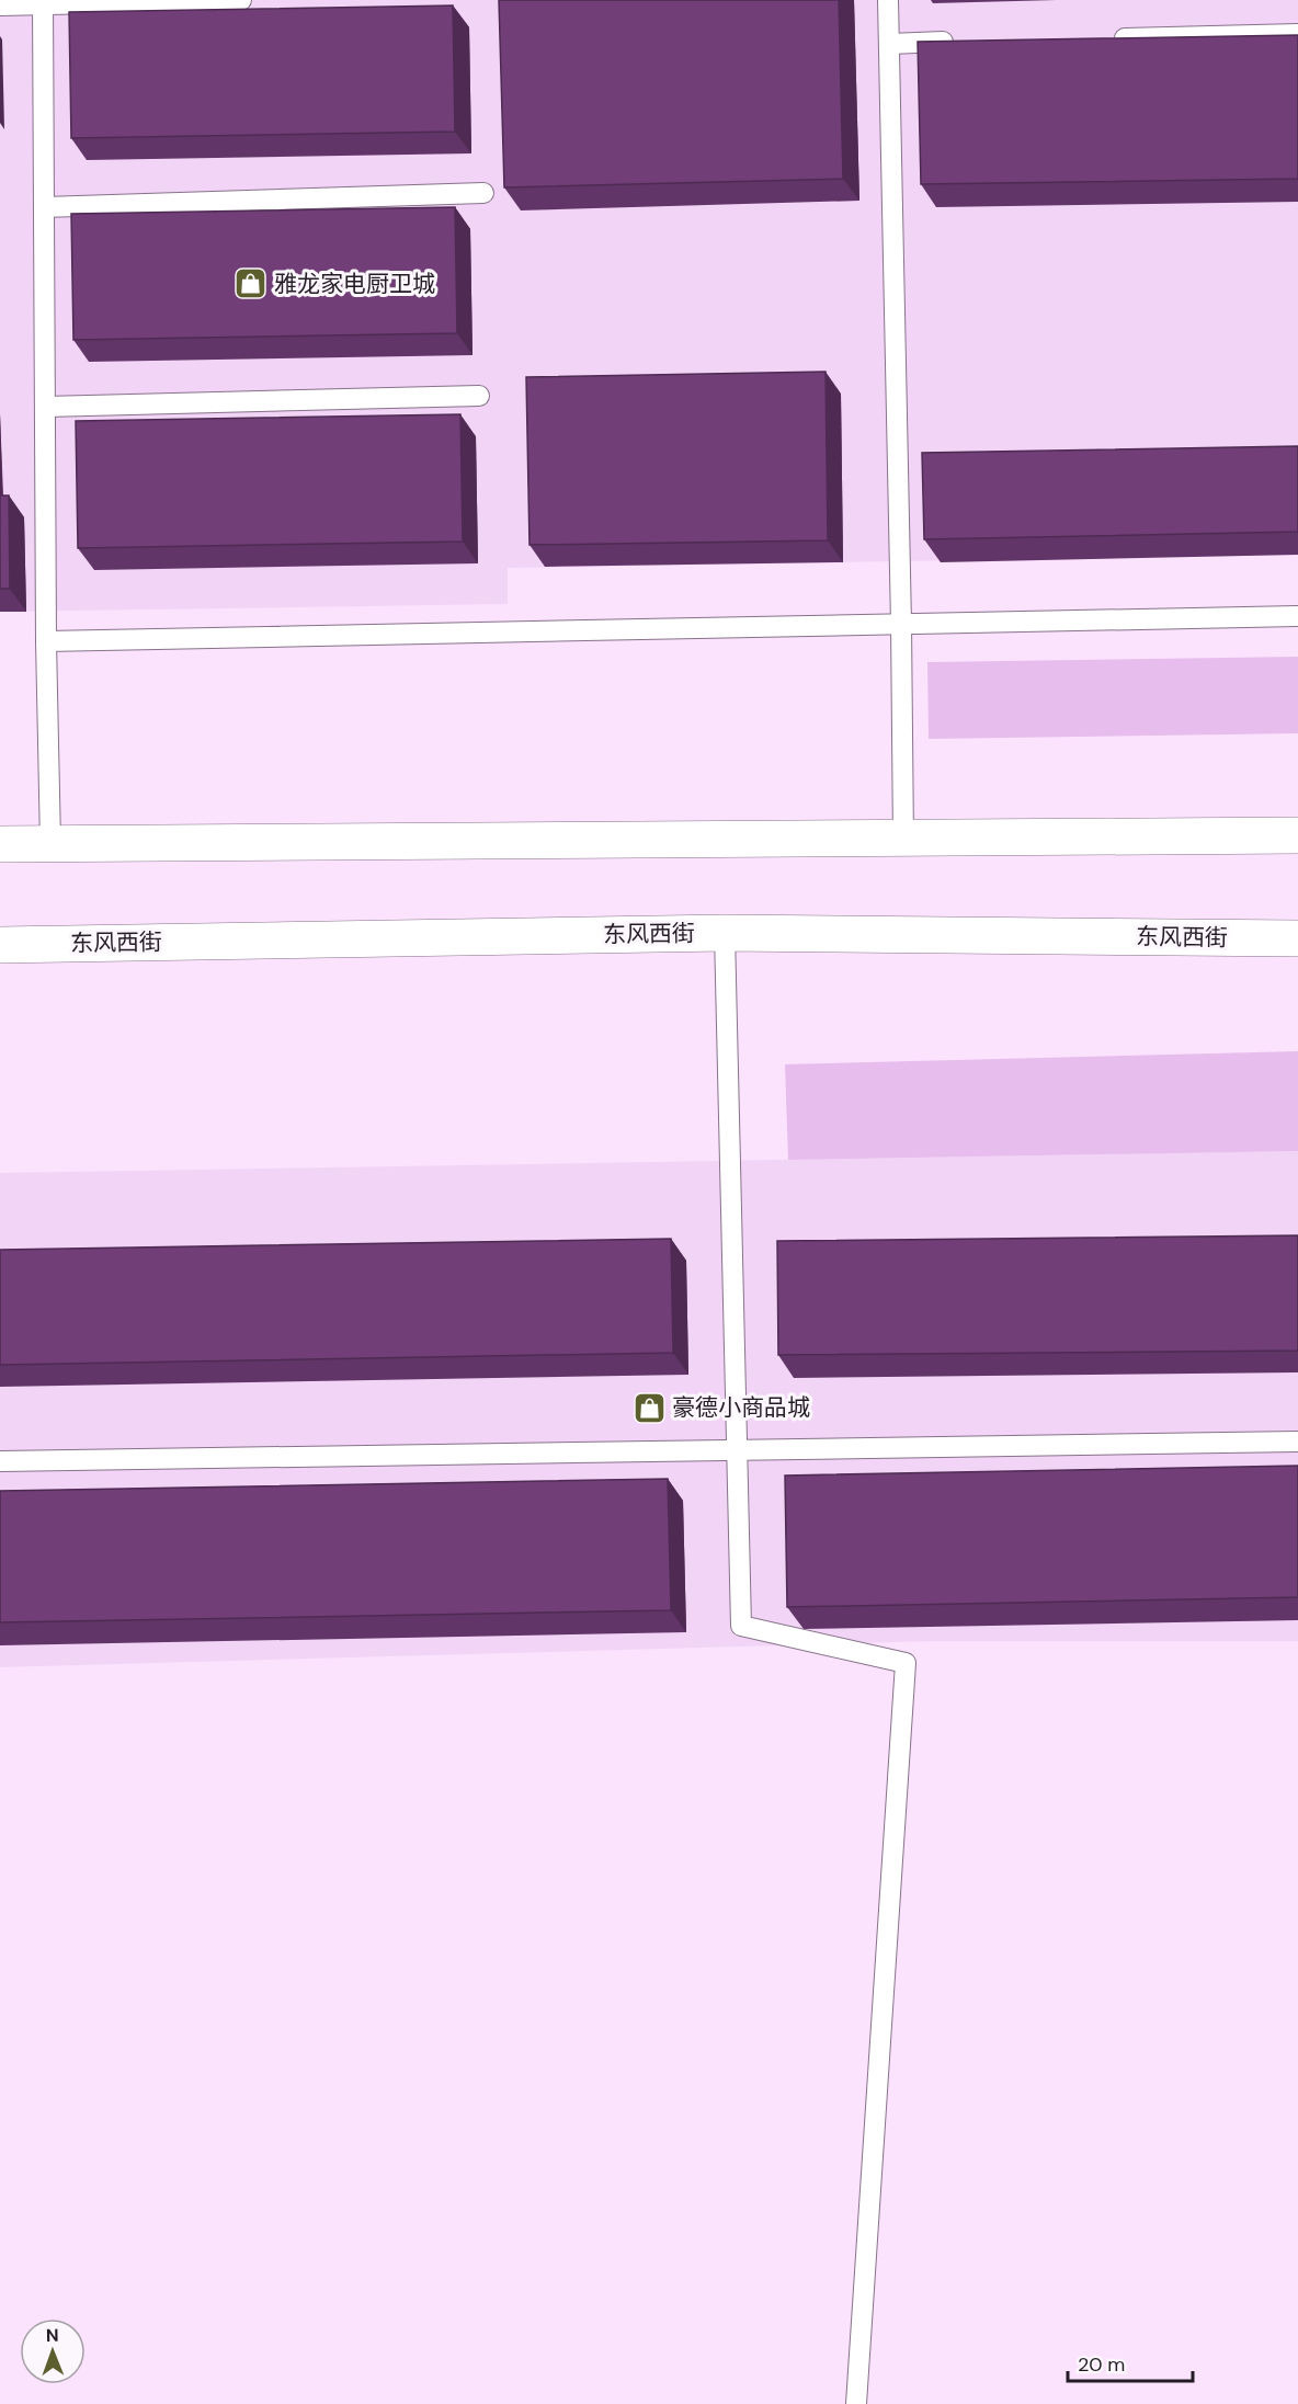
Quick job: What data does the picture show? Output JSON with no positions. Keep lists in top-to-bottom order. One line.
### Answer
{"streets":{"main road":["东风西街"]},"places":{"shop":["雅龙家电厨卫城","豪德小商品城"]},"scale_bar":"20 m","north":"top"}
